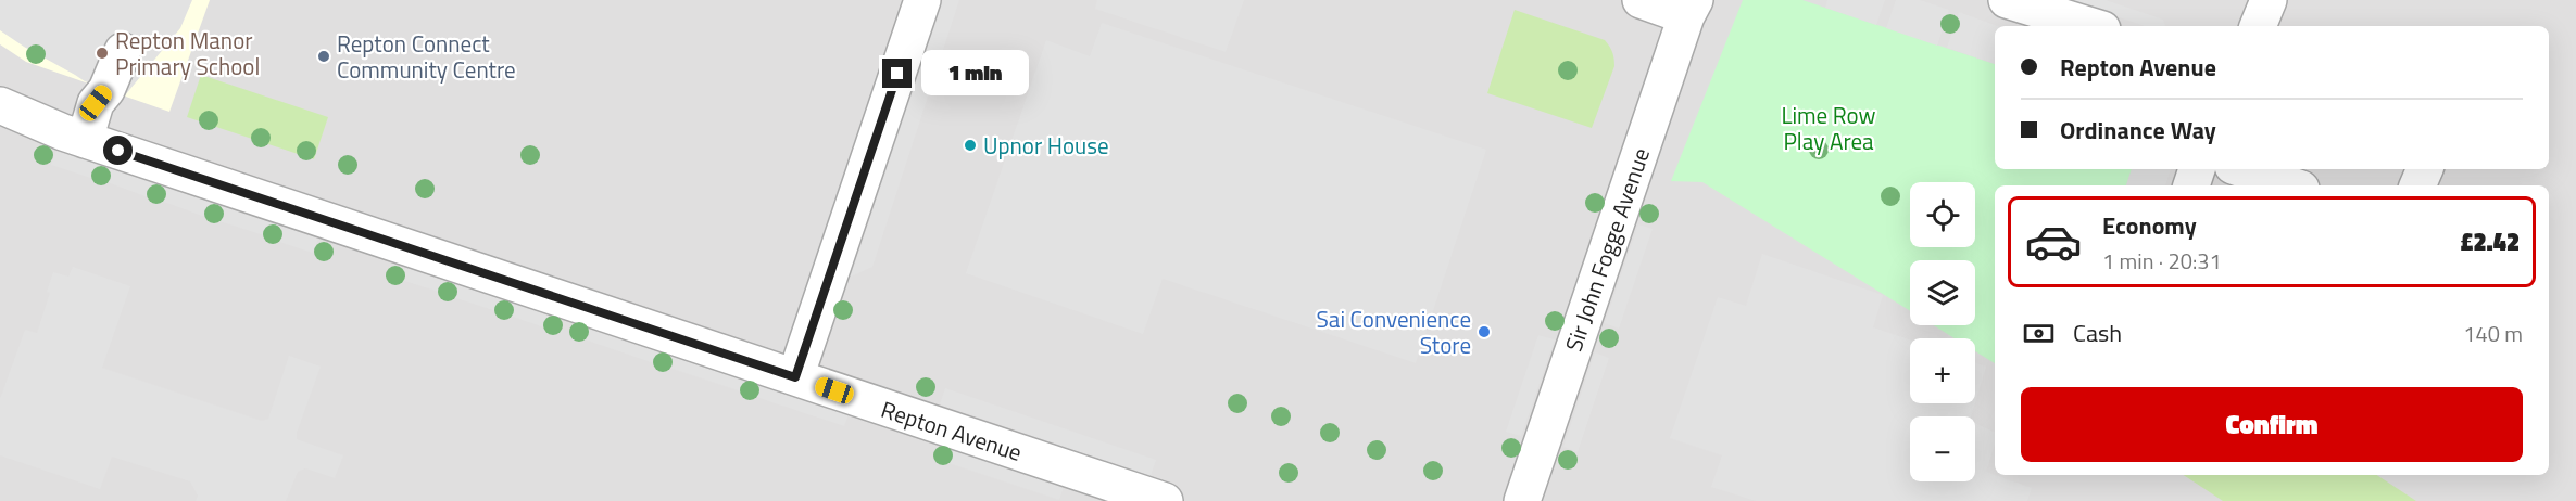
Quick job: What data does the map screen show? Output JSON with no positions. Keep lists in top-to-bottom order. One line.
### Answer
{"streets":{"street":["Sir John Fogge Avenue","Repton Avenue"]},"parks":["Lime Row Play Area"],"places":["Repton Manor Primary School","Repton Connect Community Centre","Upnor House","Sai Convenience Store"],"page":{"banner":["Repton Avenue","Ordinance Way"],"bubble":"1 min","map_buttons":["+","−"],"list":[{"name":"Economy","note":"1 min · 20:31","value":"£2.42"}],"pay":["Cash","140 m"],"buttons":"Confirm"}}
